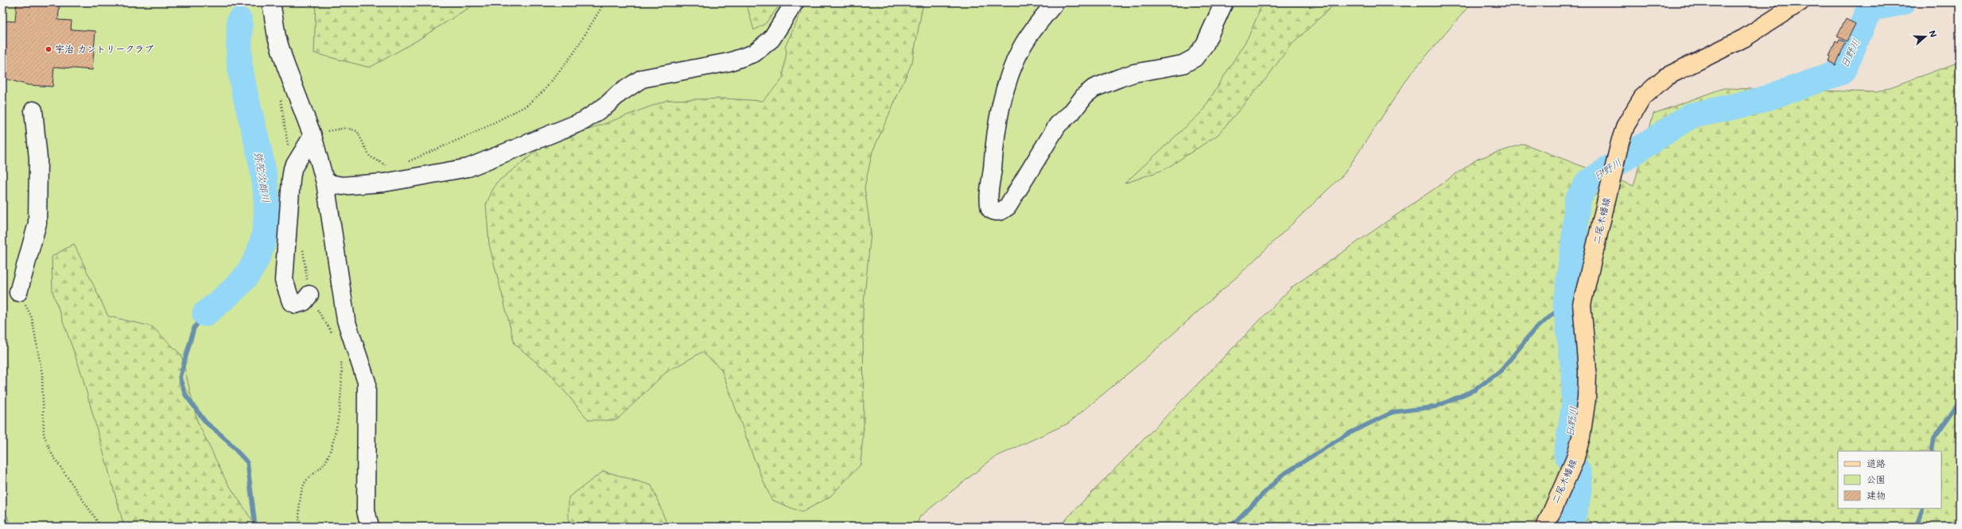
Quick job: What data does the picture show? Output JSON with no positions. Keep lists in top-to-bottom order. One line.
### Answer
{"streets":{"main road":["二尾木幡線"]},"water":["日野川","弥陀次郎川"],"places":["宇治 カントリークラブ"],"legend":["道路","公園","建物"],"north":"right"}
